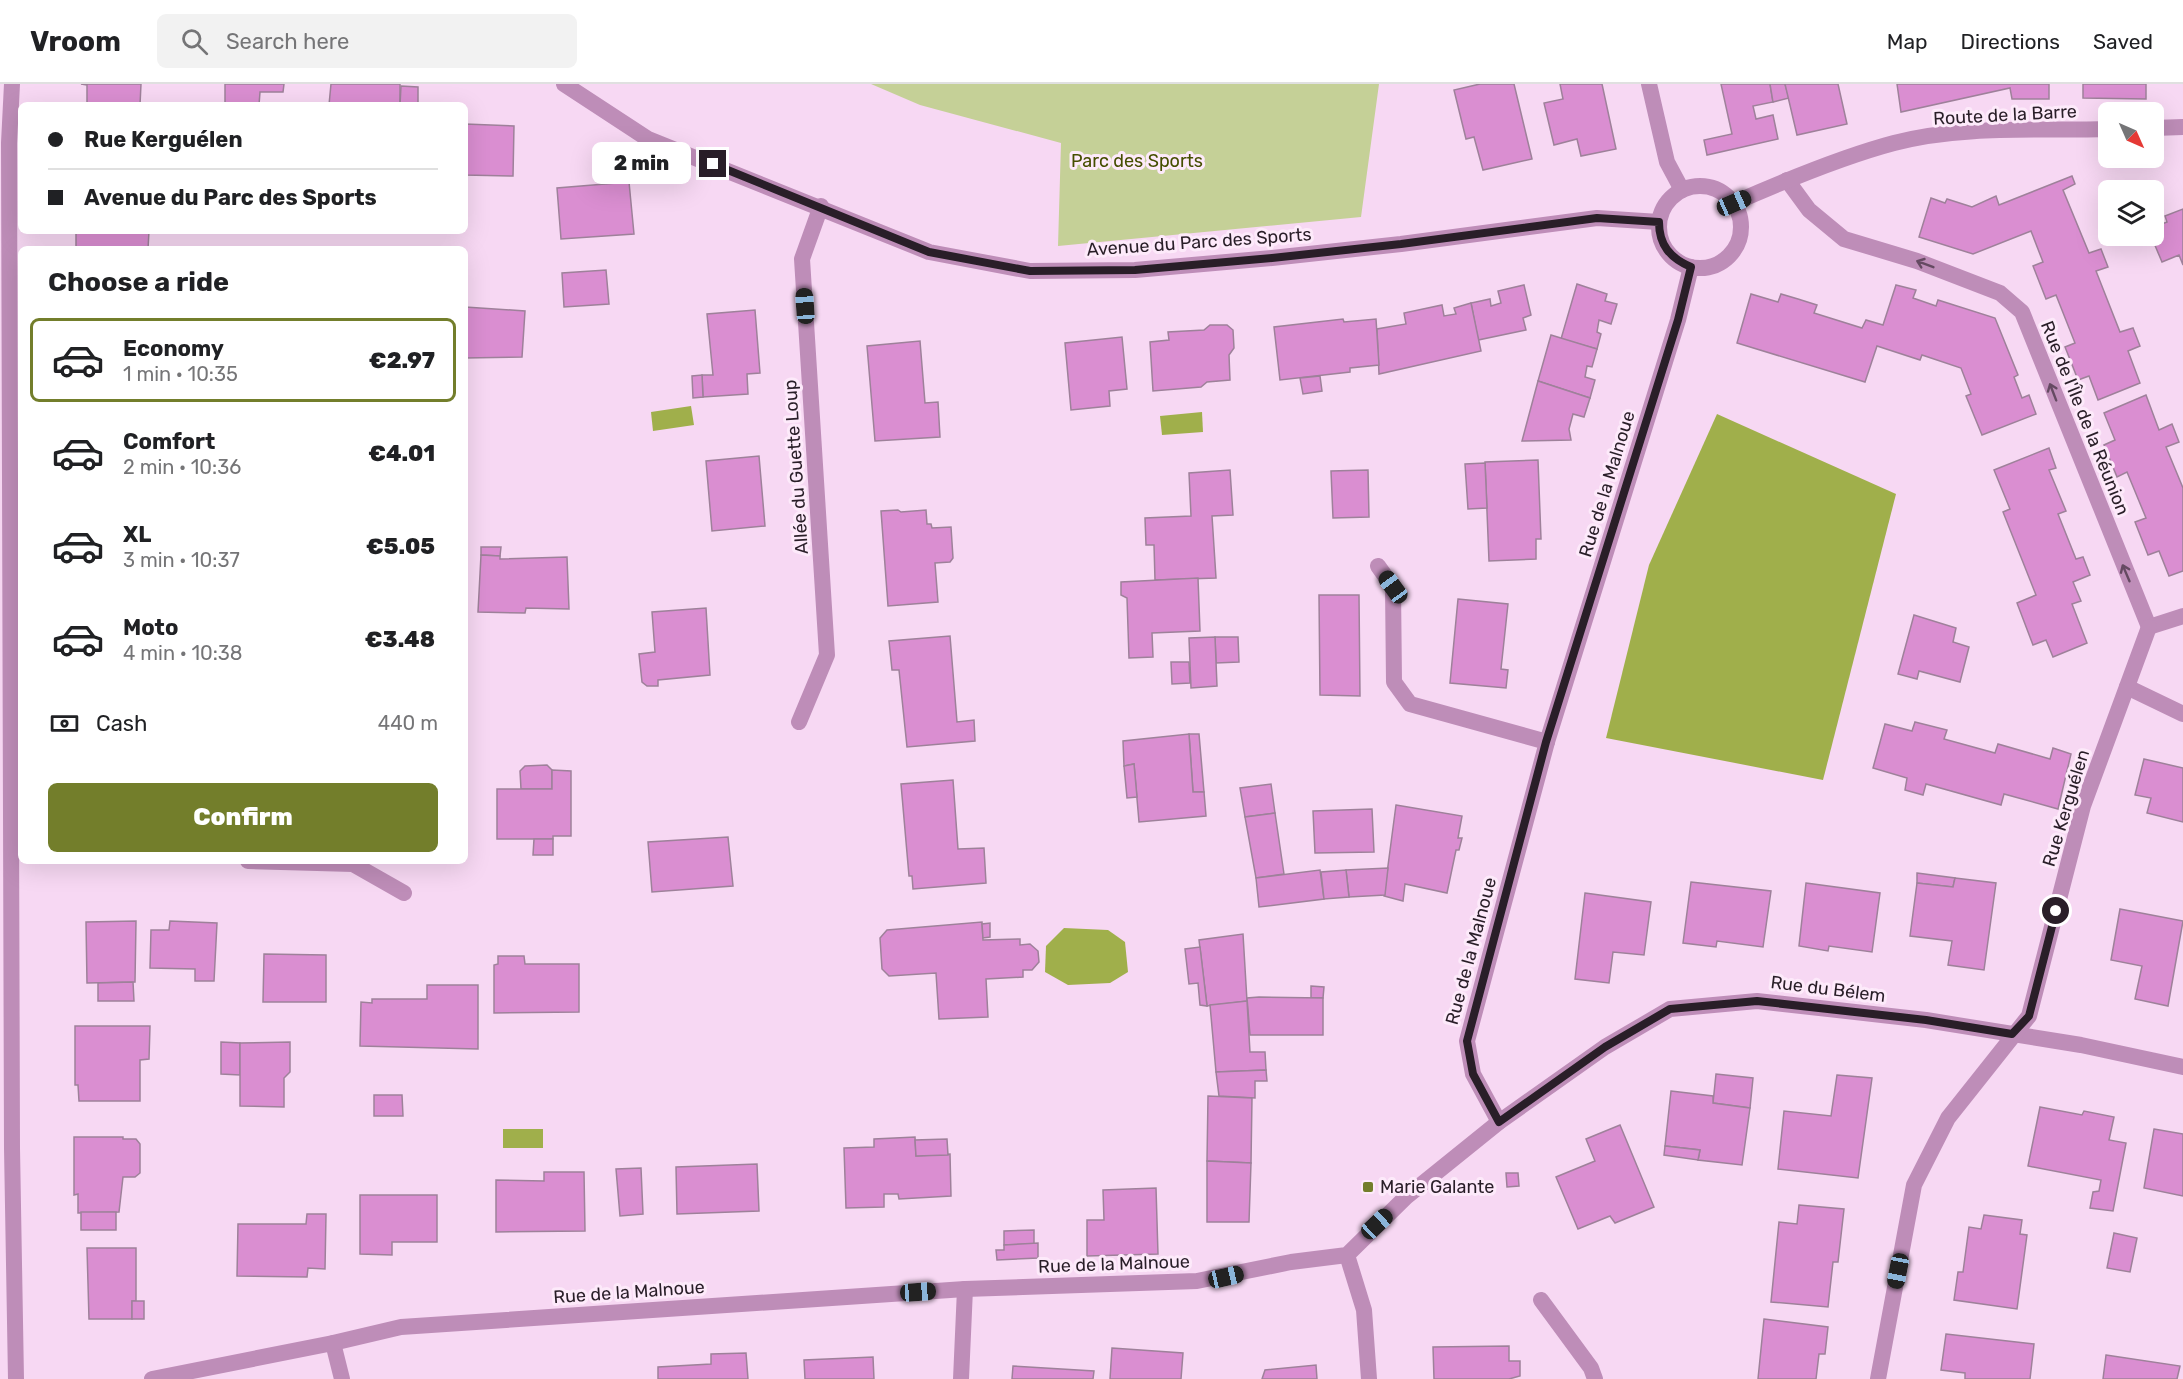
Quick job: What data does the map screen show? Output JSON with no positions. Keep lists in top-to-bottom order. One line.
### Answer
{"streets":{"street":["Route de la Barre","Avenue du Parc des Sports","Rue de l'Île de la Réunion","Allée du Guette Loup","Rue de la Malnoue","Rue Kerguélen","Rue du Bélem"]},"crossings":[["Route de la Barre","Avenue du Parc des Sports"],["Route de la Barre","Rue de l'Île de la Réunion"],["Route de la Barre","Rue de la Malnoue"],["Avenue du Parc des Sports","Allée du Guette Loup"],["Avenue du Parc des Sports","Rue de la Malnoue"],["Rue de l'Île de la Réunion","Rue Kerguélen"],["Rue de la Malnoue","Rue du Bélem"],["Rue Kerguélen","Rue du Bélem"]],"one_way":["Rue de l'Île de la Réunion"],"parks":["Parc des Sports"],"places":{"transit":["Marie Galante"]},"north":"bottom right","page":{"header":"Vroom","search":"Search here","nav":["Map","Directions","Saved"],"banner":["Rue Kerguélen","Avenue du Parc des Sports"],"bubble":"2 min","heading":"Choose a ride","list":[{"name":"Economy","note":"1 min · 10:35","value":"€2.97"},{"name":"Comfort","note":"2 min · 10:36","value":"€4.01"},{"name":"XL","note":"3 min · 10:37","value":"€5.05"},{"name":"Moto","note":"4 min · 10:38","value":"€3.48"}],"pay":["Cash","440 m"],"buttons":"Confirm"}}
